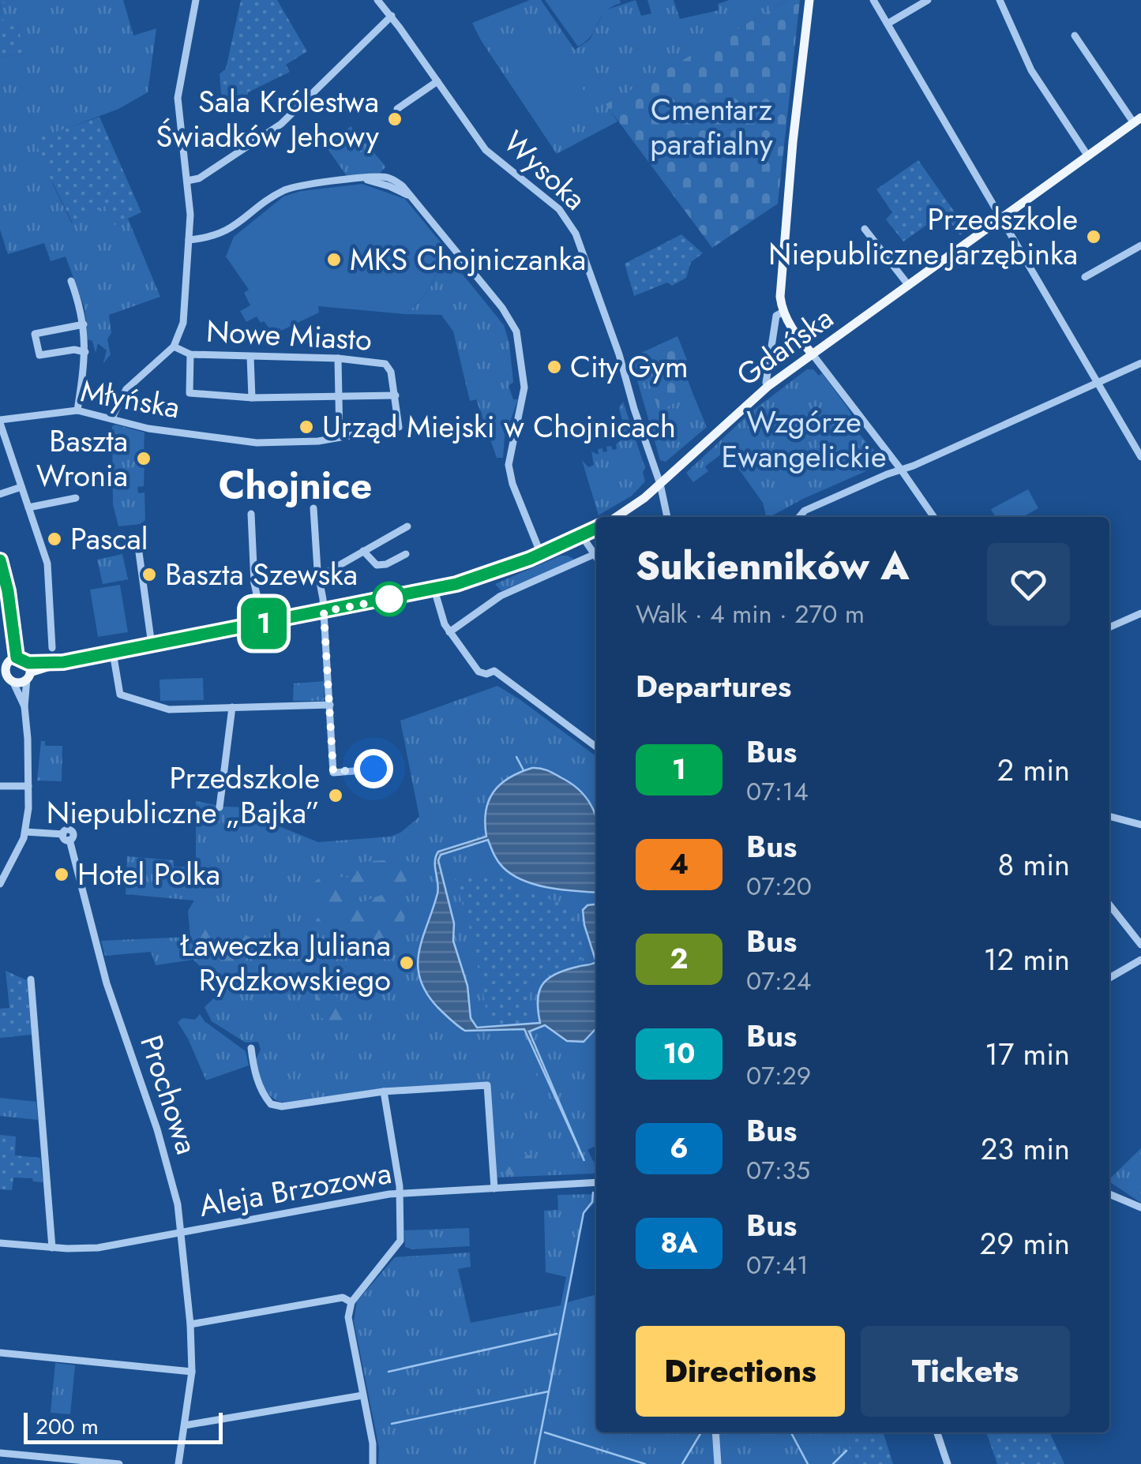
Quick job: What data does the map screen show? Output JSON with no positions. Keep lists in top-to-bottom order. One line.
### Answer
{"streets":{"main road":["Gdańska"],"street":["Wysoka","Nowe Miasto","Młyńska","Prochowa","Aleja Brzozowa"]},"crossings":[["Wysoka","Gdańska"],["Nowe Miasto","Młyńska"],["Prochowa","Aleja Brzozowa"]],"districts":["Chojnice"],"parks":["Cmentarz parafialny","Wzgórze Ewangelickie"],"places":["Sala Królestwa Świadków Jehowy","Przedszkole Niepubliczne Jarzębinka","MKS Chojniczanka","City Gym","Urząd Miejski w Chojnicach","Baszta Wronia","Pascal","Baszta Szewska","Przedszkole Niepubliczne „Bajka”","Hotel Polka","Ławeczka Juliana Rydzkowskiego"],"lines":["bus line 1"],"scale_bar":"200 m","page":{"on_map":"1","heading":[["Sukienników A","Walk · 4 min · 270 m"],"Departures"],"list":[{"mark":"1","name":"Bus","note":"07:14","value":"2 min"},{"mark":"4","name":"Bus","note":"07:20","value":"8 min"},{"mark":"2","name":"Bus","note":"07:24","value":"12 min"},{"mark":"10","name":"Bus","note":"07:29","value":"17 min"},{"mark":"6","name":"Bus","note":"07:35","value":"23 min"},{"mark":"8A","name":"Bus","note":"07:41","value":"29 min"}],"buttons":["Directions","Tickets"],"scale":"200 m"}}
